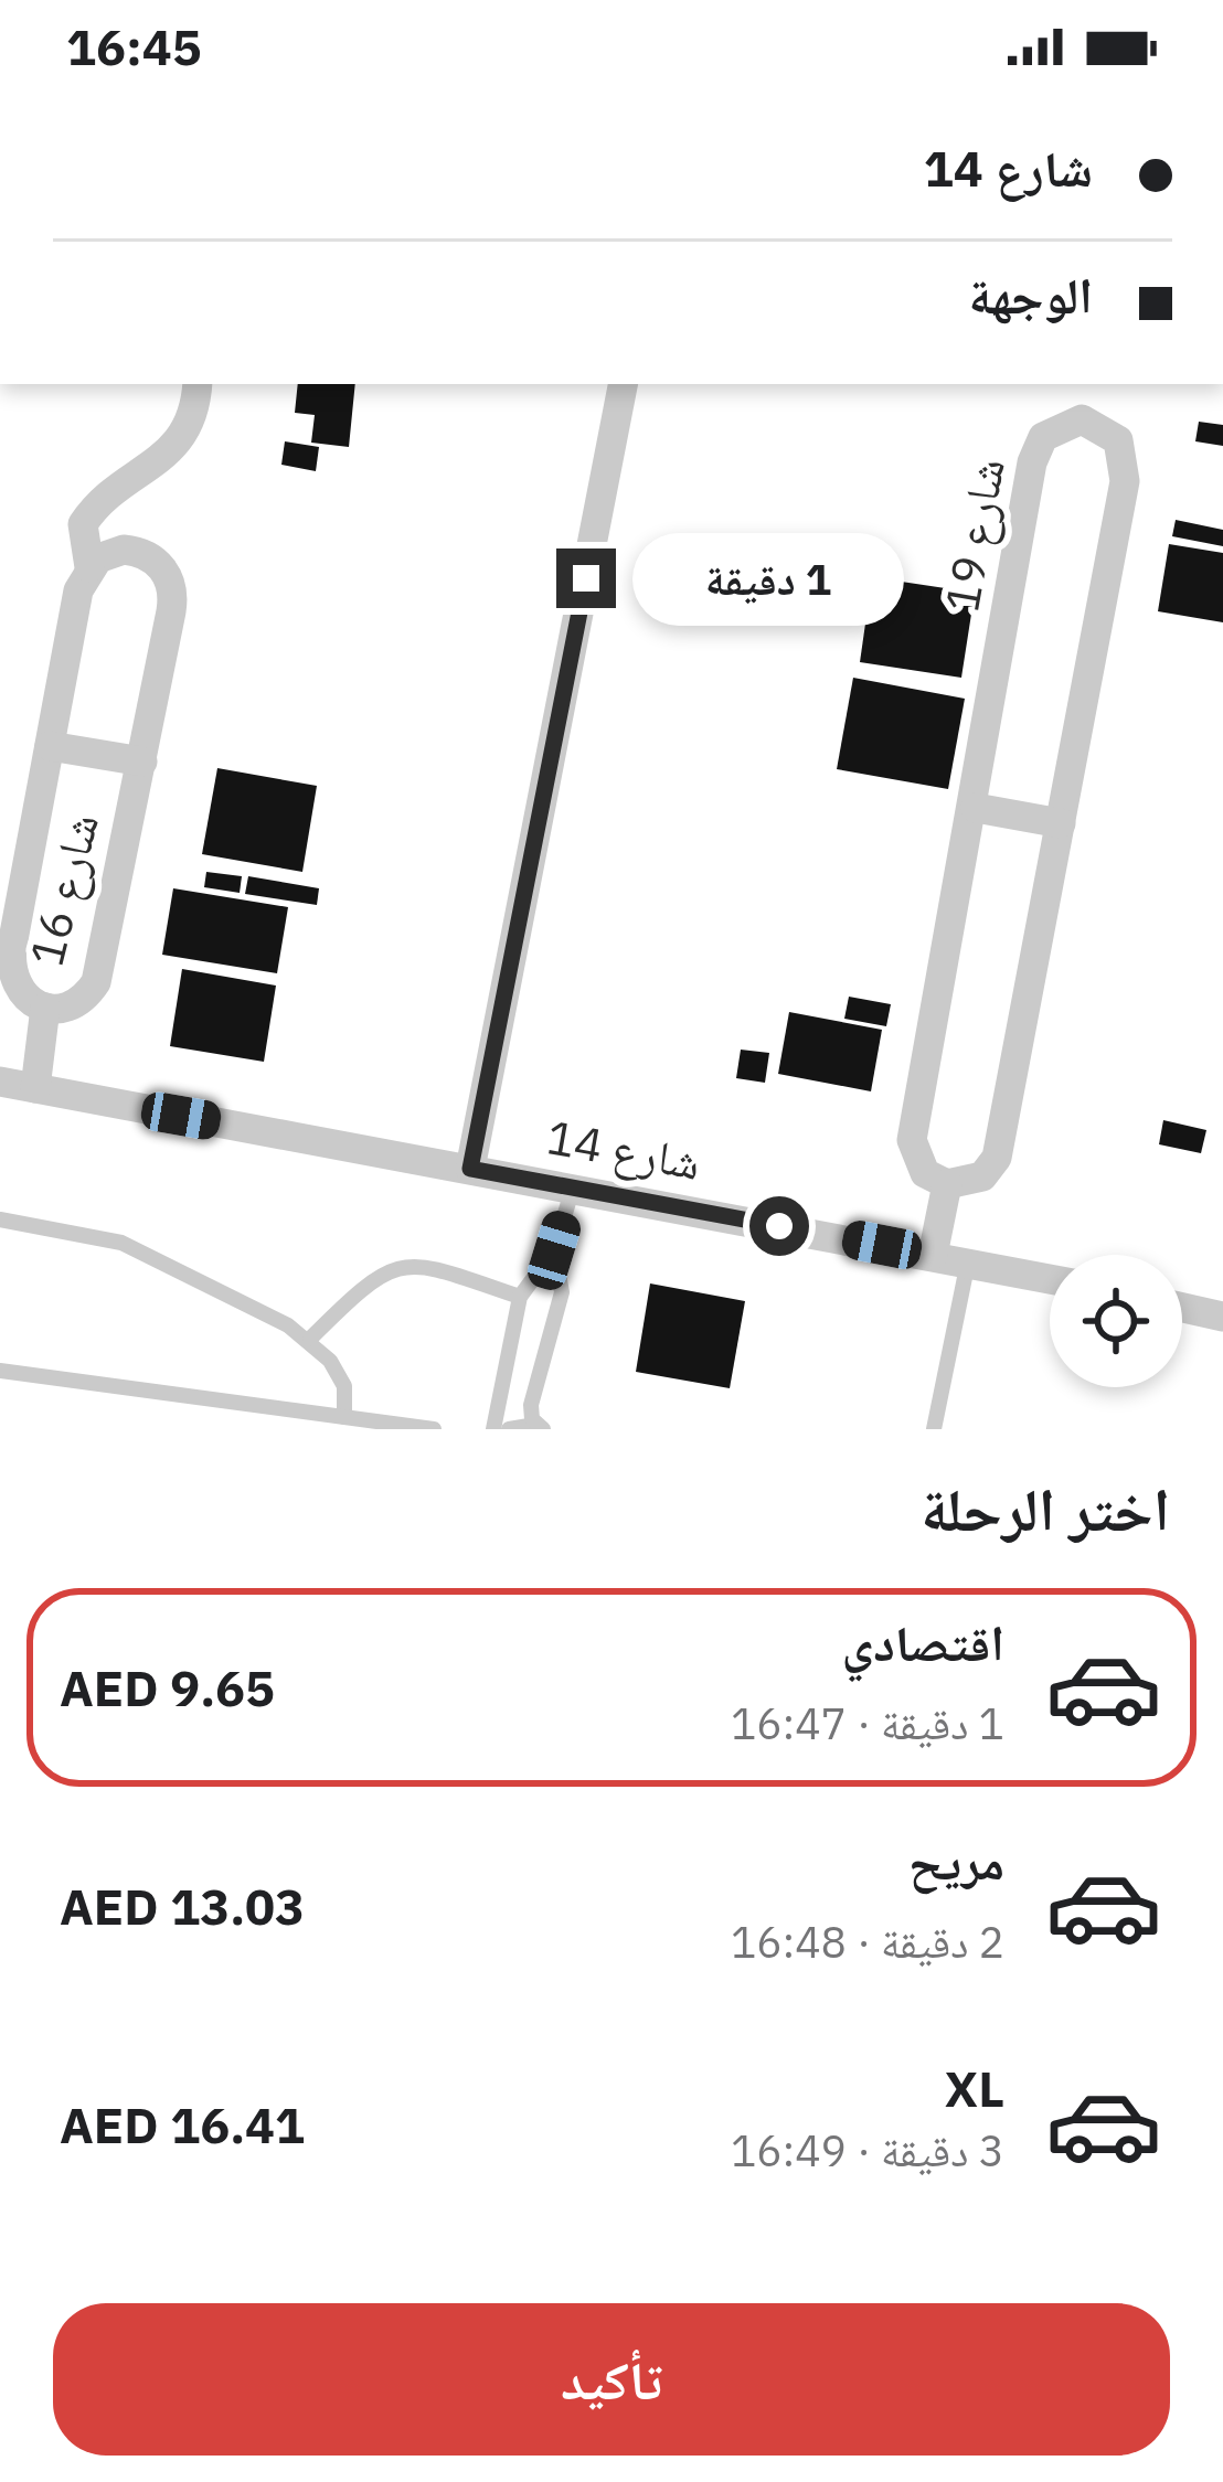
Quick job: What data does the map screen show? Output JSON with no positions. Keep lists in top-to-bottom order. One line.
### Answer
{"streets":{"street":["شارع 19","شارع 16","شارع 14"]},"crossings":[["شارع 16","شارع 14"]],"page":{"status":"16:45","banner":["شارع 14","الوجهة"],"bubble":"1 دقيقة","heading":"اختر الرحلة","list":[{"name":"اقتصادي","note":"1 دقيقة · 16:47","value":"AED 9.65"},{"name":"مريح","note":"2 دقيقة · 16:48","value":"AED 13.03"},{"name":"XL","note":"3 دقيقة · 16:49","value":"AED 16.41"}],"buttons":"تأكيد"}}
